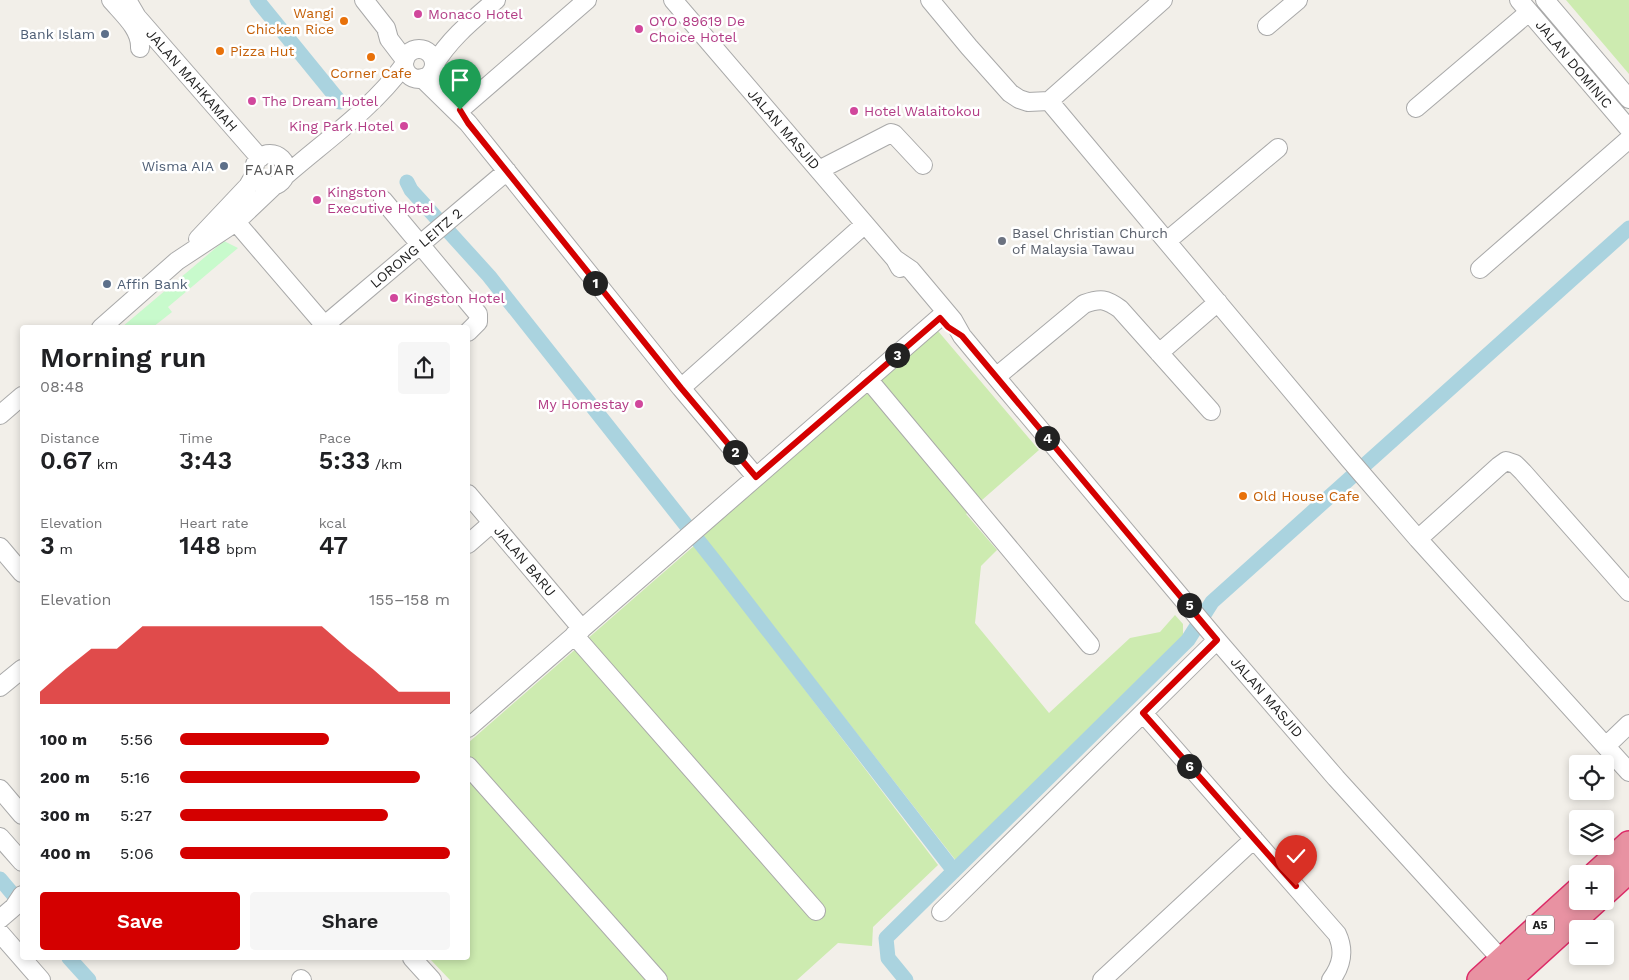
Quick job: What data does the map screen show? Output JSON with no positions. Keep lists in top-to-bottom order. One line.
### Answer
{"streets":{"highway":["A5"],"street":["JALAN DOMINIC","JALAN MAHKAMAH","JALAN MASJID","LORONG LEITZ 2","JALAN BARU"]},"crossings":[["JALAN MASJID","A5"]],"districts":["FAJAR"],"places":["Monaco Hotel","Wangi Chicken Rice","OYO 89619 De Choice Hotel","Bank Islam","Pizza Hut","Corner Cafe","The Dream Hotel","Hotel Walaitokou","King Park Hotel","Wisma AIA","Kingston Executive Hotel","Basel Christian Church of Malaysia Tawau","Affin Bank","Kingston Hotel","My Homestay","Old House Cafe"],"page":{"pins":["1","3","4","2","5","6"],"heading":["Morning run","08:48"],"stats":[["Distance","0.67 km"],["Time","3:43"],["Pace","5:33 /km"],["Elevation","3 m"],["Heart rate","148 bpm"],["kcal","47"]],"chart":["Elevation","155–158 m"],"list":[{"name":"100 m","note":"5:56"},{"name":"200 m","note":"5:16"},{"name":"300 m","note":"5:27"},{"name":"400 m","note":"5:06"}],"map_buttons":["+","−"],"buttons":["Save","Share"]}}
